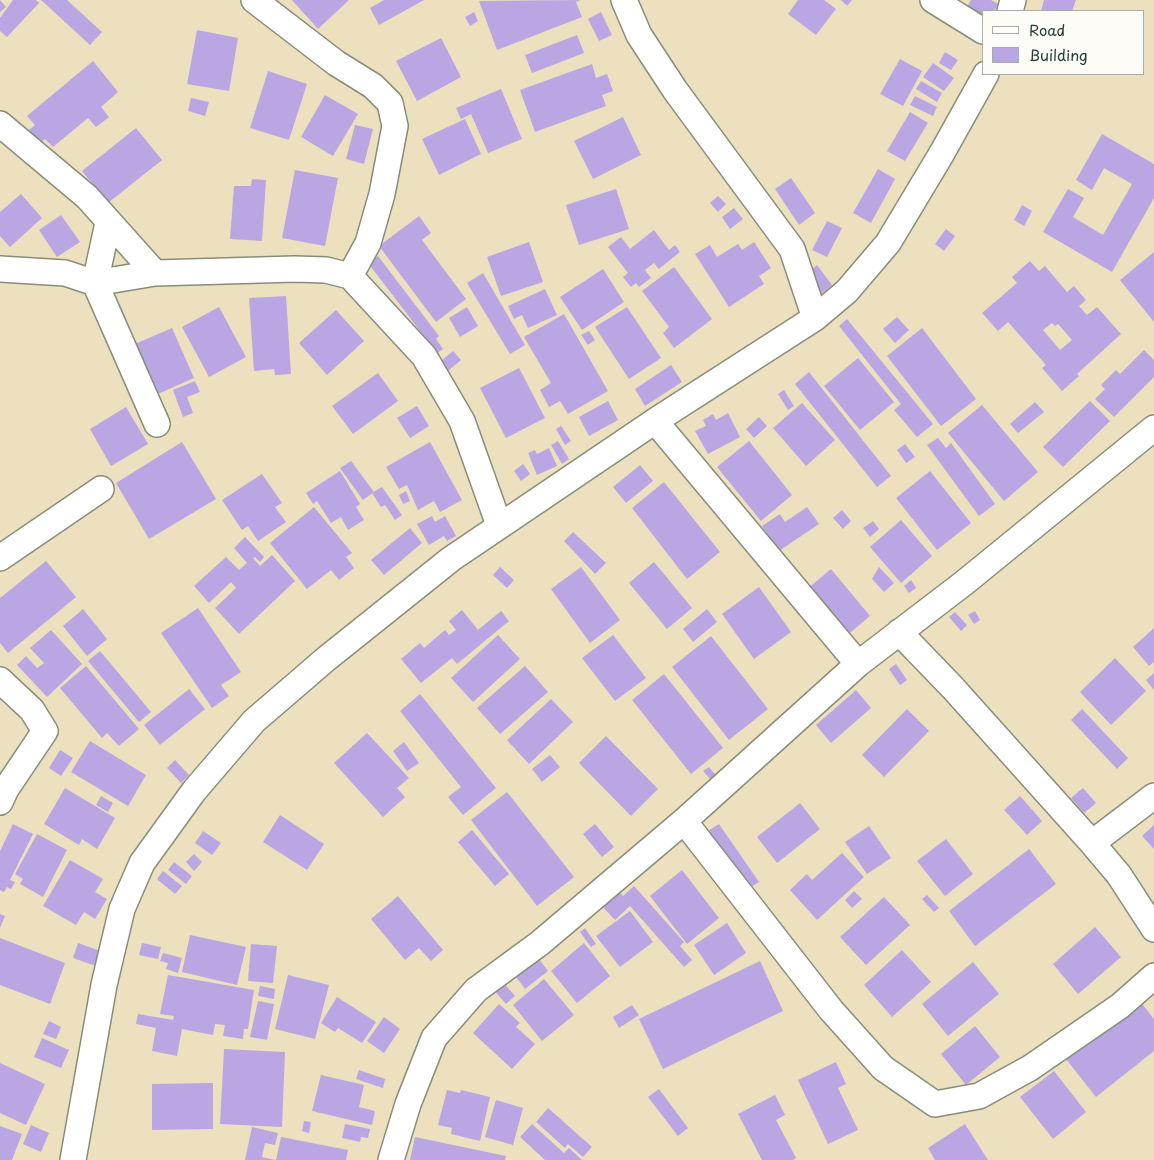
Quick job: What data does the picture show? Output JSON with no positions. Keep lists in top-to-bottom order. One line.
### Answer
{"legend":["Road","Building"]}
